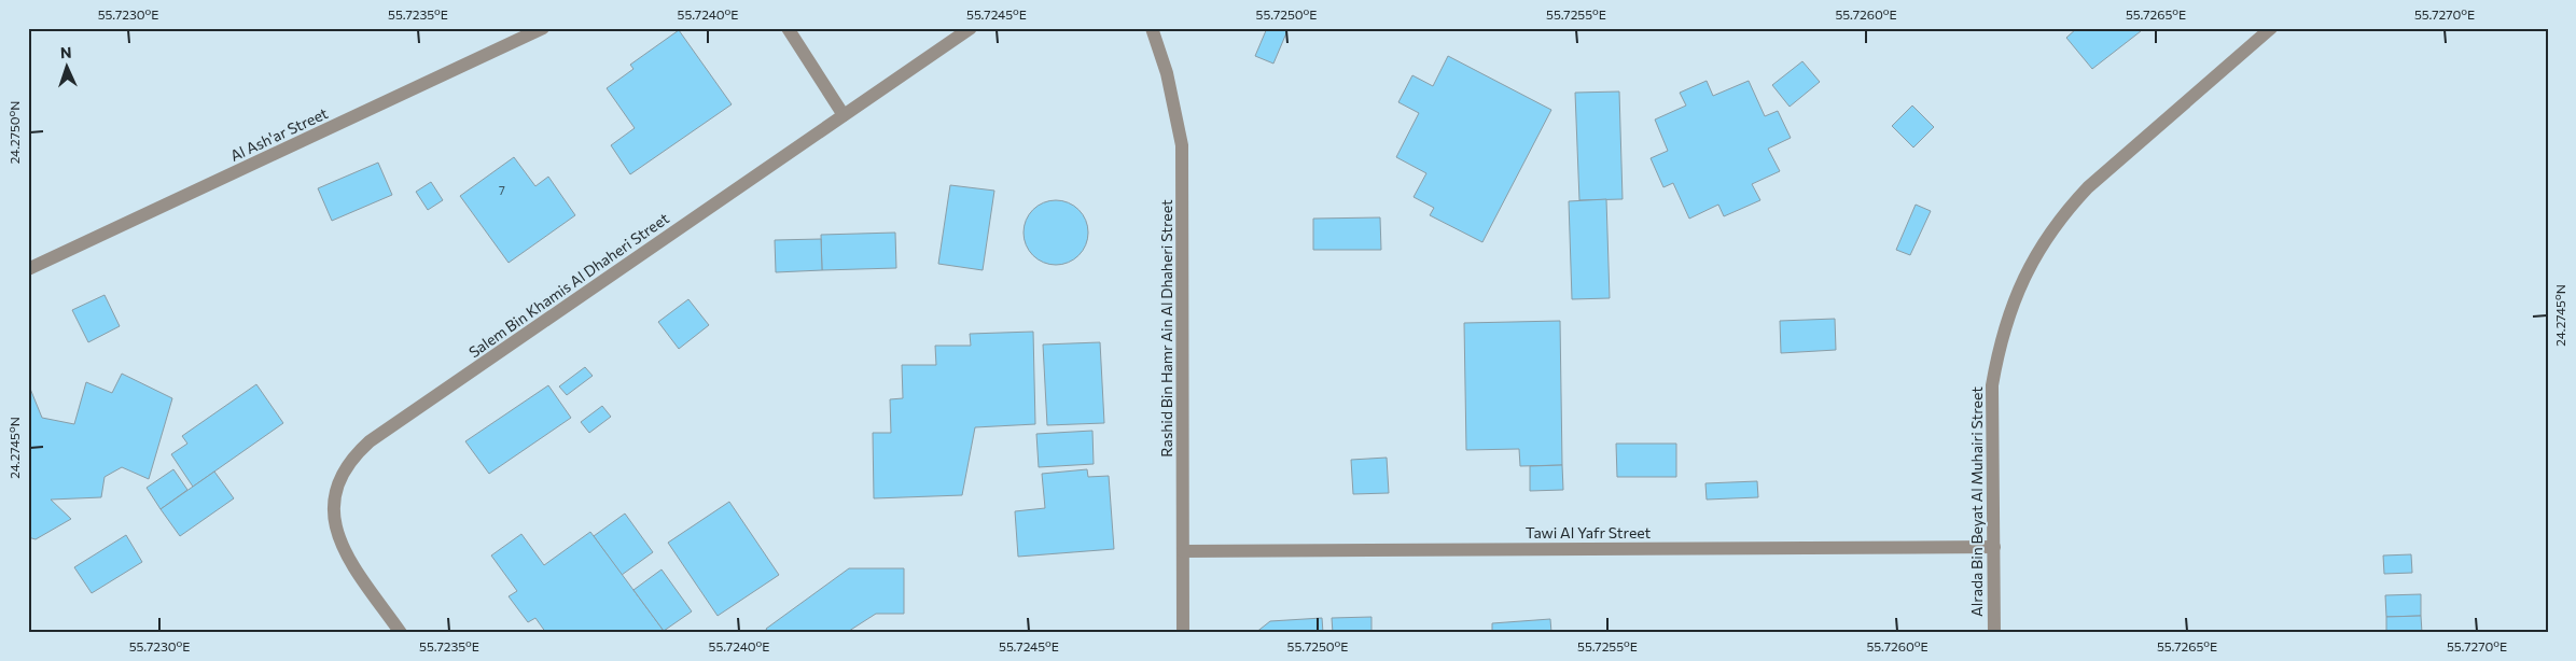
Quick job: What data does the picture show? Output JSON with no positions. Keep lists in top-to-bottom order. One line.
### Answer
{"streets":{"street":["Al Ash'ar Street","Salem Bin Khamis Al Dhaheri Street","Rashid Bin Hamr Ain Al Dhaheri Street","Alrada Bin Beyat Al Muhairi Street","Tawi Al Yafr Street"]},"crossings":[["Rashid Bin Hamr Ain Al Dhaheri Street","Tawi Al Yafr Street"],["Alrada Bin Beyat Al Muhairi Street","Tawi Al Yafr Street"]],"house_numbers":["7"],"north":"top","coordinates":["55.7230°E","55.7235°E","55.7240°E","55.7245°E","55.7250°E","55.7255°E","55.7260°E","55.7265°E","55.7270°E","24.2750°N","24.2745°N"]}
